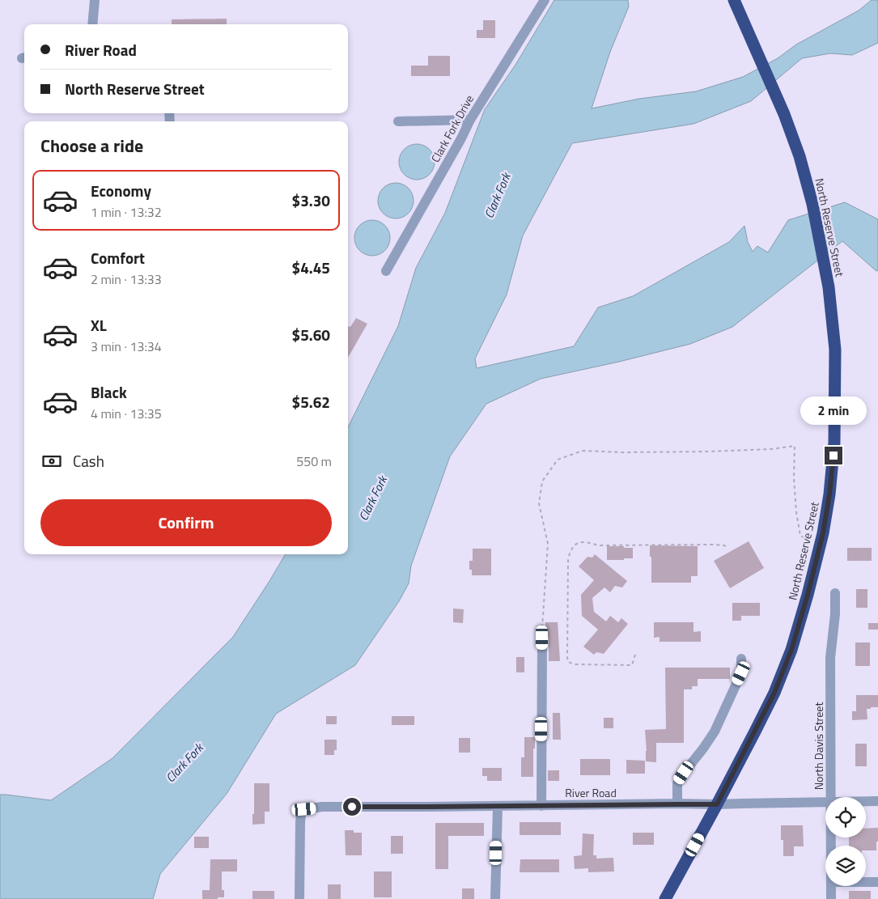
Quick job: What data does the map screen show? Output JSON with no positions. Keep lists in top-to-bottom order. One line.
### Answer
{"streets":{"highway":["North Reserve Street"],"street":["Clark Fork Drive","North Davis Street","River Road"]},"crossings":[["North Reserve Street","River Road"]],"water":["Clark Fork"],"page":{"banner":["River Road","North Reserve Street"],"heading":"Choose a ride","list":[{"name":"Economy","note":"1 min · 13:32","value":"$3.30"},{"name":"Comfort","note":"2 min · 13:33","value":"$4.45"},{"name":"XL","note":"3 min · 13:34","value":"$5.60"},{"name":"Black","note":"4 min · 13:35","value":"$5.62"}],"bubble":"2 min","pay":["Cash","550 m"],"buttons":"Confirm"}}
